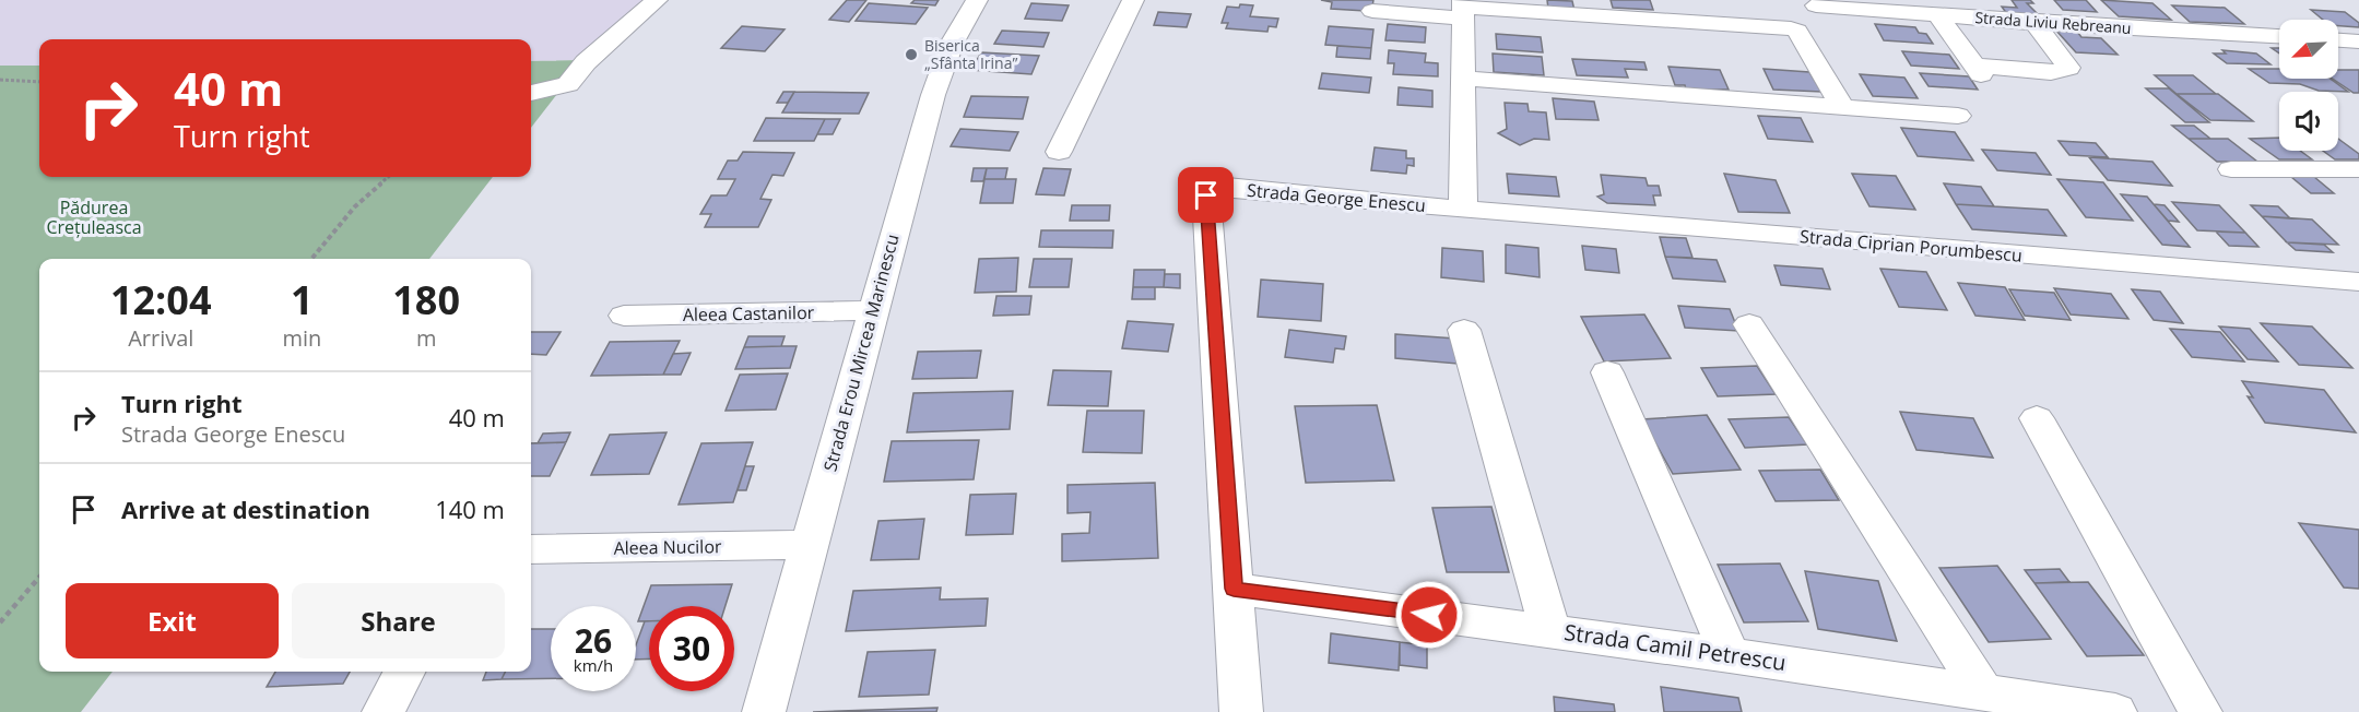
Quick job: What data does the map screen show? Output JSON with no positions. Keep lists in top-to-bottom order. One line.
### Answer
{"streets":{"street":["Strada Liviu Rebreanu","Strada George Enescu","Strada Ciprian Porumbescu","Aleea Castanilor","Strada Erou Mircea Marinescu","Aleea Nucilor","Strada Camil Petrescu"]},"crossings":[["Strada George Enescu","Strada Ciprian Porumbescu"],["Strada George Enescu","Strada Camil Petrescu"],["Aleea Castanilor","Strada Erou Mircea Marinescu"],["Strada Erou Mircea Marinescu","Aleea Nucilor"]],"parks":["Pădurea Crețuleasca"],"places":["Biserica „Sfânta Irina”"],"north":"bottom left","page":{"turn":["40 m","Turn right"],"eta":["12:04","Arrival","1","min","180","m"],"list":[{"name":"Turn right","note":"Strada George Enescu","value":"40 m"},{"name":"Arrive at destination","value":"140 m"}],"buttons":["Exit","Share"],"speed":"26 km/h","limit":"30"}}
